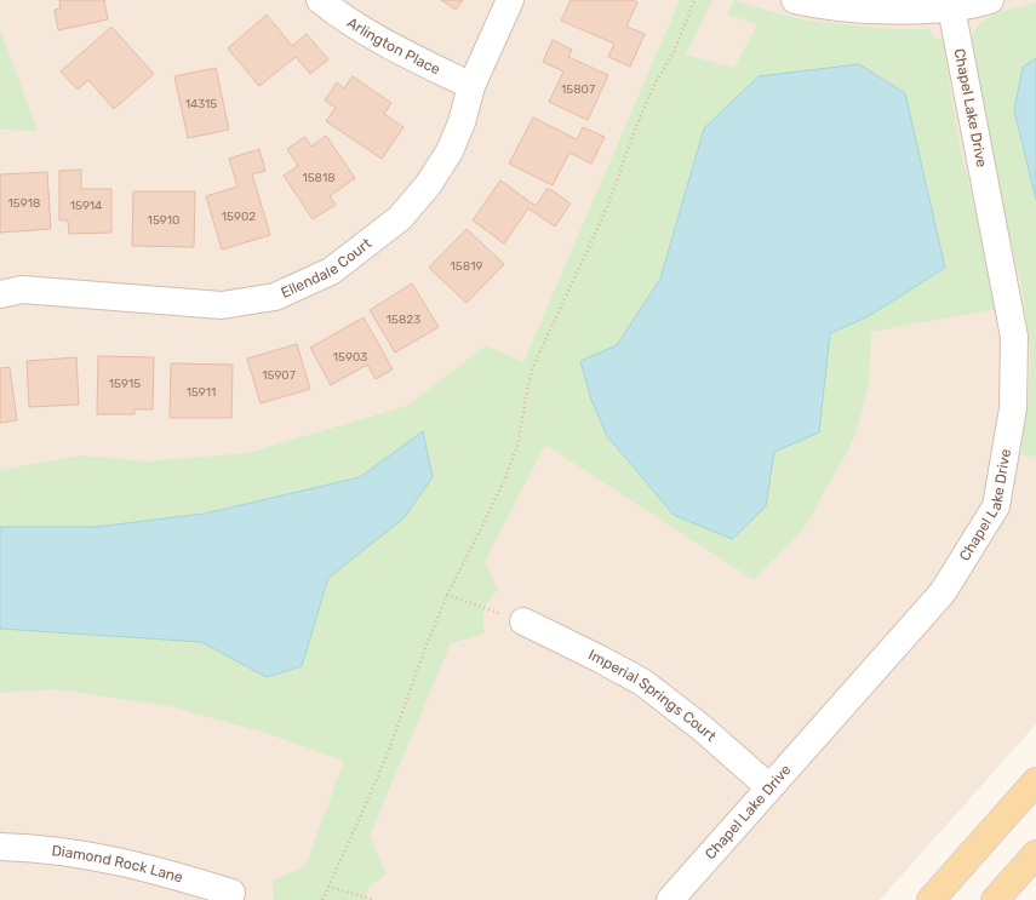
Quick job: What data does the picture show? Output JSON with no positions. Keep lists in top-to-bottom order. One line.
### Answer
{"streets":{"street":["Arlington Place","Chapel Lake Drive","Ellendale Court","Imperial Springs Court","Diamond Rock Lane"]},"crossings":[["Arlington Place","Ellendale Court"],["Chapel Lake Drive","Imperial Springs Court"]],"house_numbers":["15807","14315","15818","15918","15914","15902","15910","15819","15823","15903","15907","15915","15911"]}
